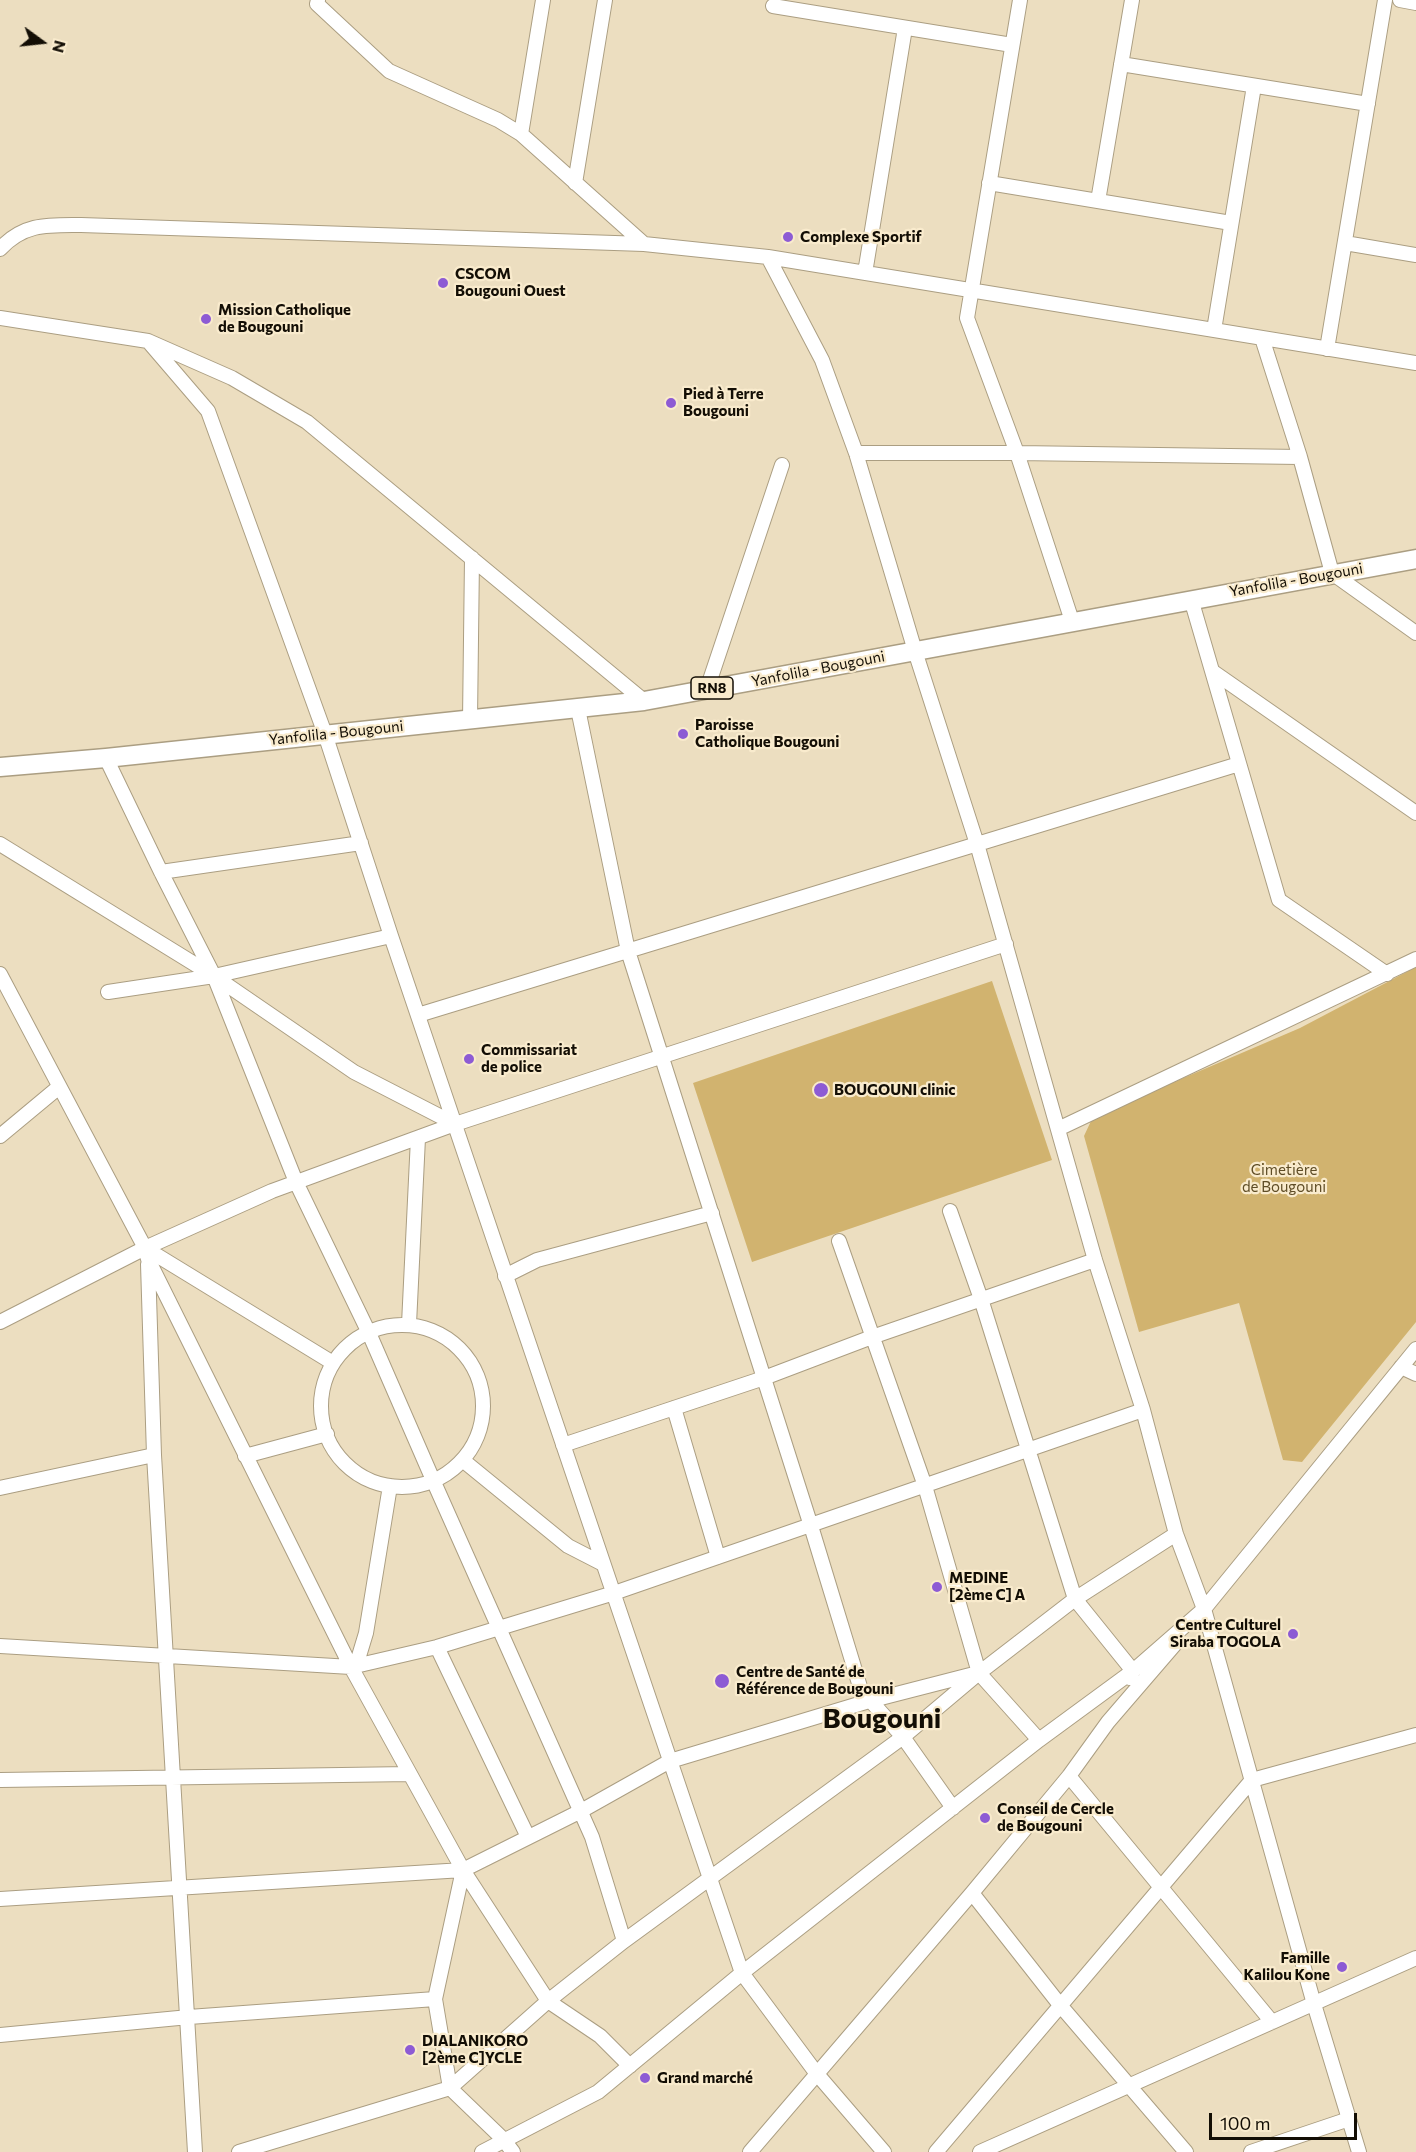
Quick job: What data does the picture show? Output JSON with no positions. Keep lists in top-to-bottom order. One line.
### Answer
{"streets":{"main road":["Yanfolila - Bougouni","RN8"]},"districts":["Bougouni"],"parks":["Cimetière de Bougouni"],"places":["Complexe Sportif","CSCOM Bougouni Ouest","Mission Catholique de Bougouni","Pied à Terre Bougouni","Paroisse Catholique Bougouni","Commissariat de police","BOUGOUNI clinic","MEDINE [2ème C] A","Centre Culturel Siraba TOGOLA","Centre de Santé de Référence de Bougouni","Conseil de Cercle de Bougouni","Famille Kalilou Kone","DIALANIKORO [2ème C]YCLE","Grand marché"],"scale_bar":"100 m","north":"right"}
